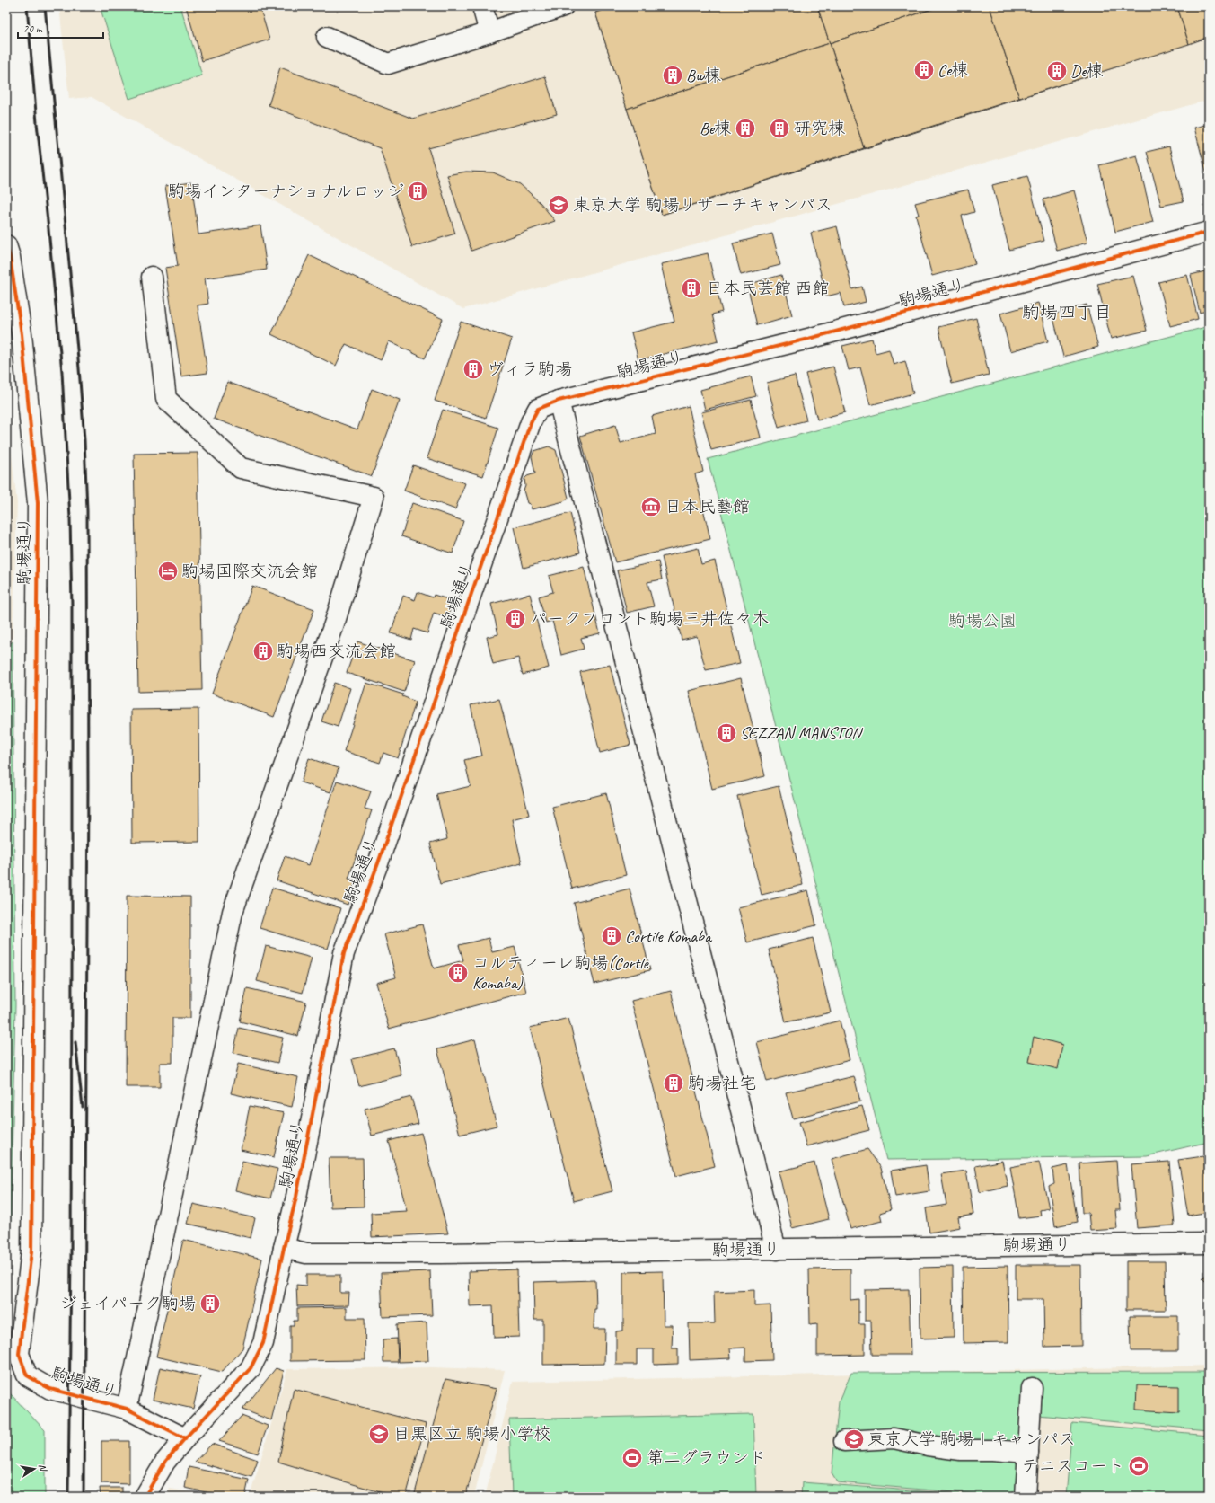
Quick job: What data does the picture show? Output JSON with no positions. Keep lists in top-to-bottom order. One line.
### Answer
{"streets":{"street":["駒場通り"]},"districts":["駒場四丁目"],"parks":["駒場公園"],"places":{"building":["Ce棟","De棟","Bw棟","Be棟","研究棟","駒場インターナショナルロッジ","日本民芸館 西館","ヴィラ駒場","パークフロント駒場三井佐々木","駒場西交流会館","SEZZAN MANSION","Cortile Komaba","コルティーレ駒場(Cortle Komaba)","駒場社宅","ジェイパーク駒場"],"school or university":["東京大学 駒場リサーチキャンパス","目黒区立 駒場小学校","東京大学 駒場Ⅰキャンパス"],"museum":["日本民藝館"],"hotel":["駒場国際交流会館"],"sports":["第二グラウンド","テニスコート"]},"scale_bar":"20 m","north":"right"}
